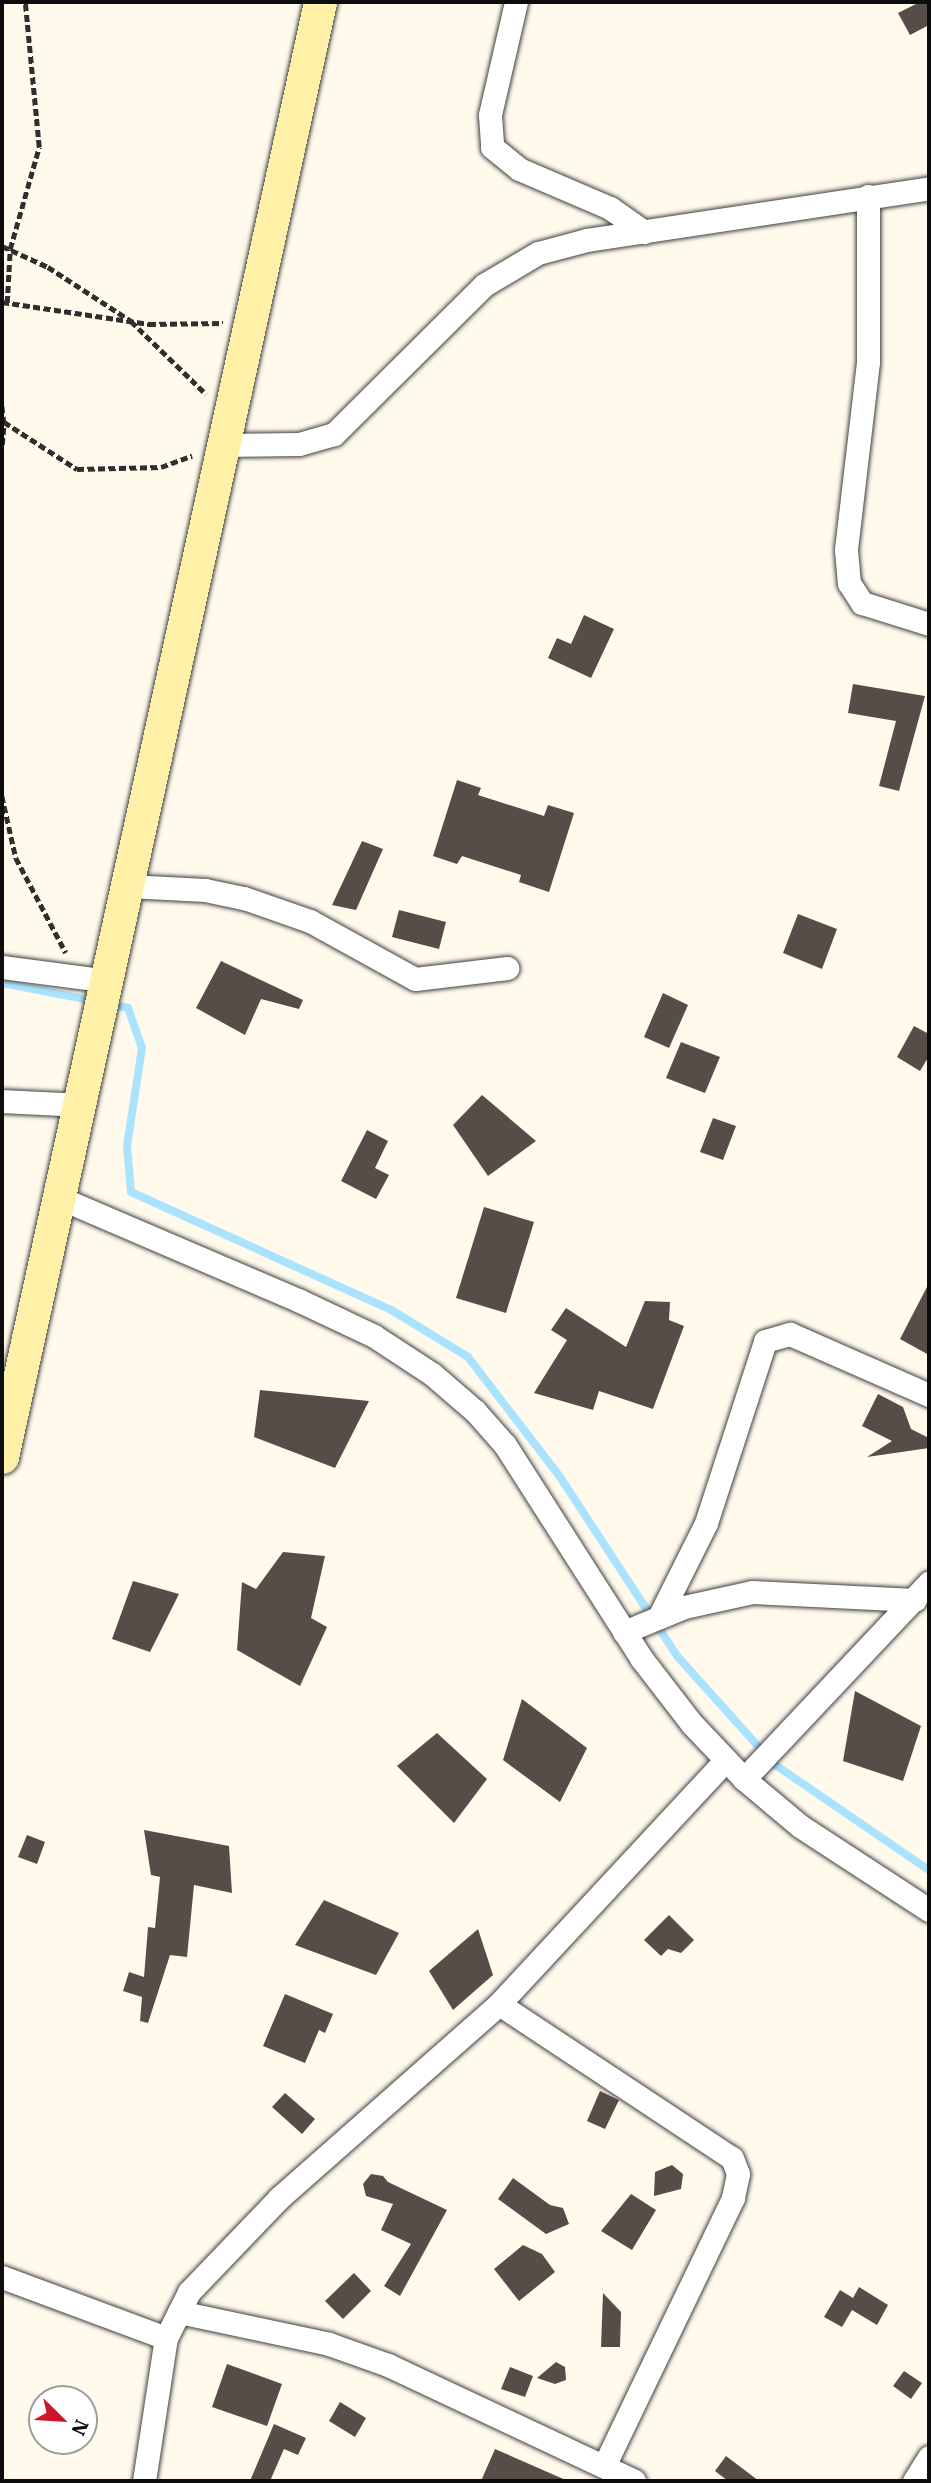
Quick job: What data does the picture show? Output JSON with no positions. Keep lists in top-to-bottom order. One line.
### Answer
{"north":"bottom right"}
